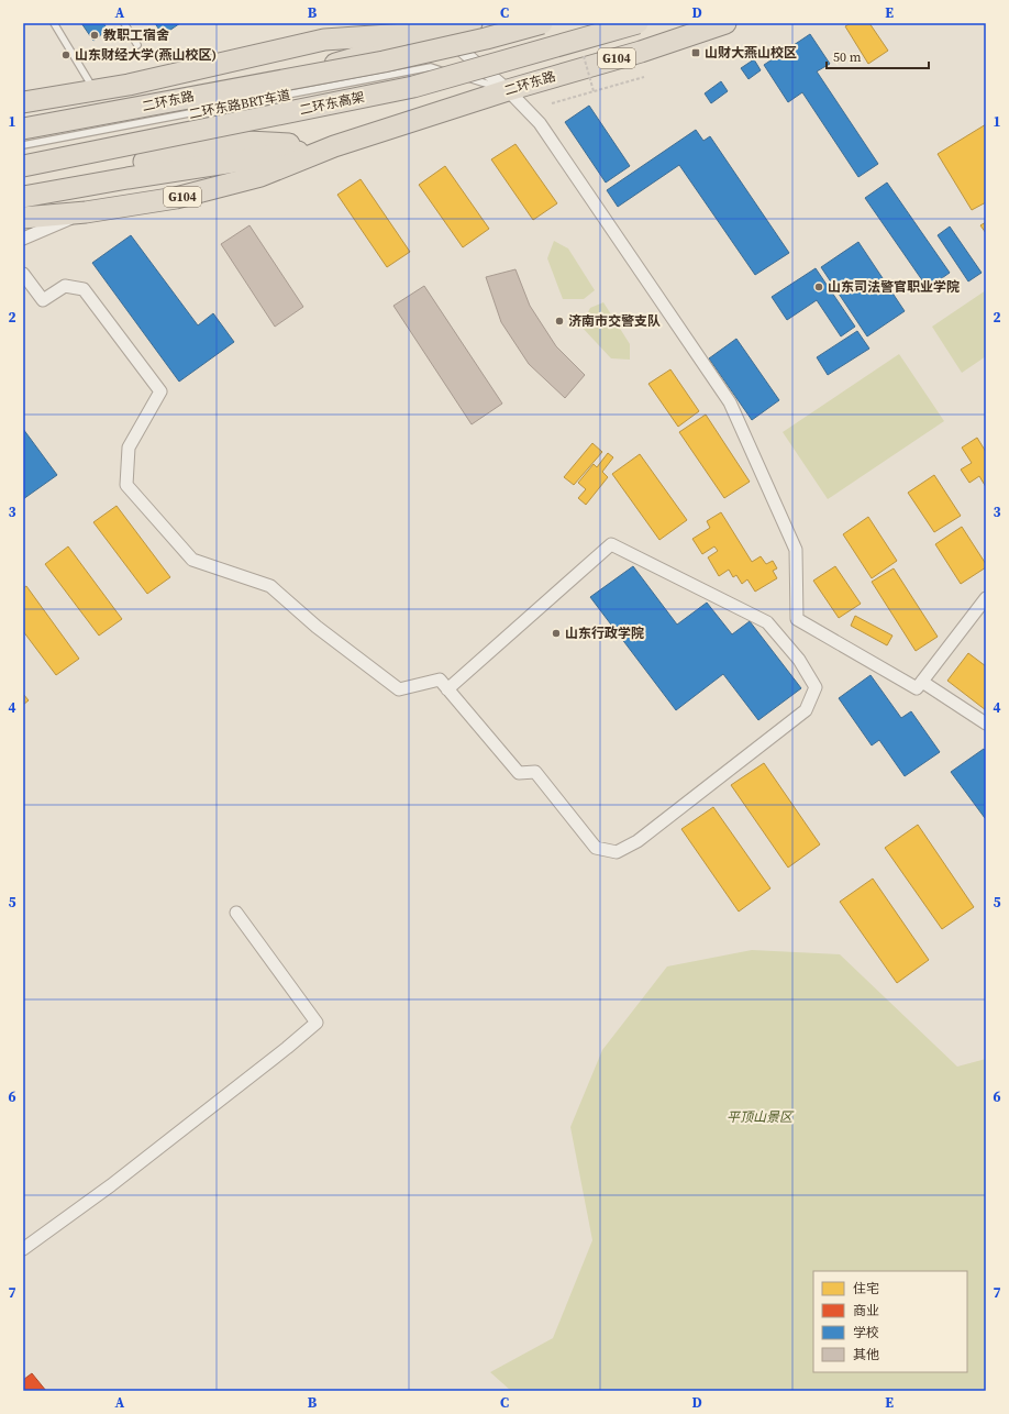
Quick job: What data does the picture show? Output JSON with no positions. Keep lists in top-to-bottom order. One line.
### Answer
{"streets":{"highway":["G104","二环东路","二环东高架"],"lane":["二环东路BRT车道"]},"crossings":[["二环东路","二环东路BRT车道"]],"parks":["平顶山景区"],"places":{"other":["教职工宿舍","山东财经大学(燕山校区)","山东司法警官职业学院","济南市交警支队","山东行政学院"],"transit":["山财大燕山校区"]},"legend":["住宅","商业","学校","其他"],"scale_bar":"50 m","grid":{"columns":["A","B","C","D","E"],"rows":["1","2","3","4","5","6","7"]}}
